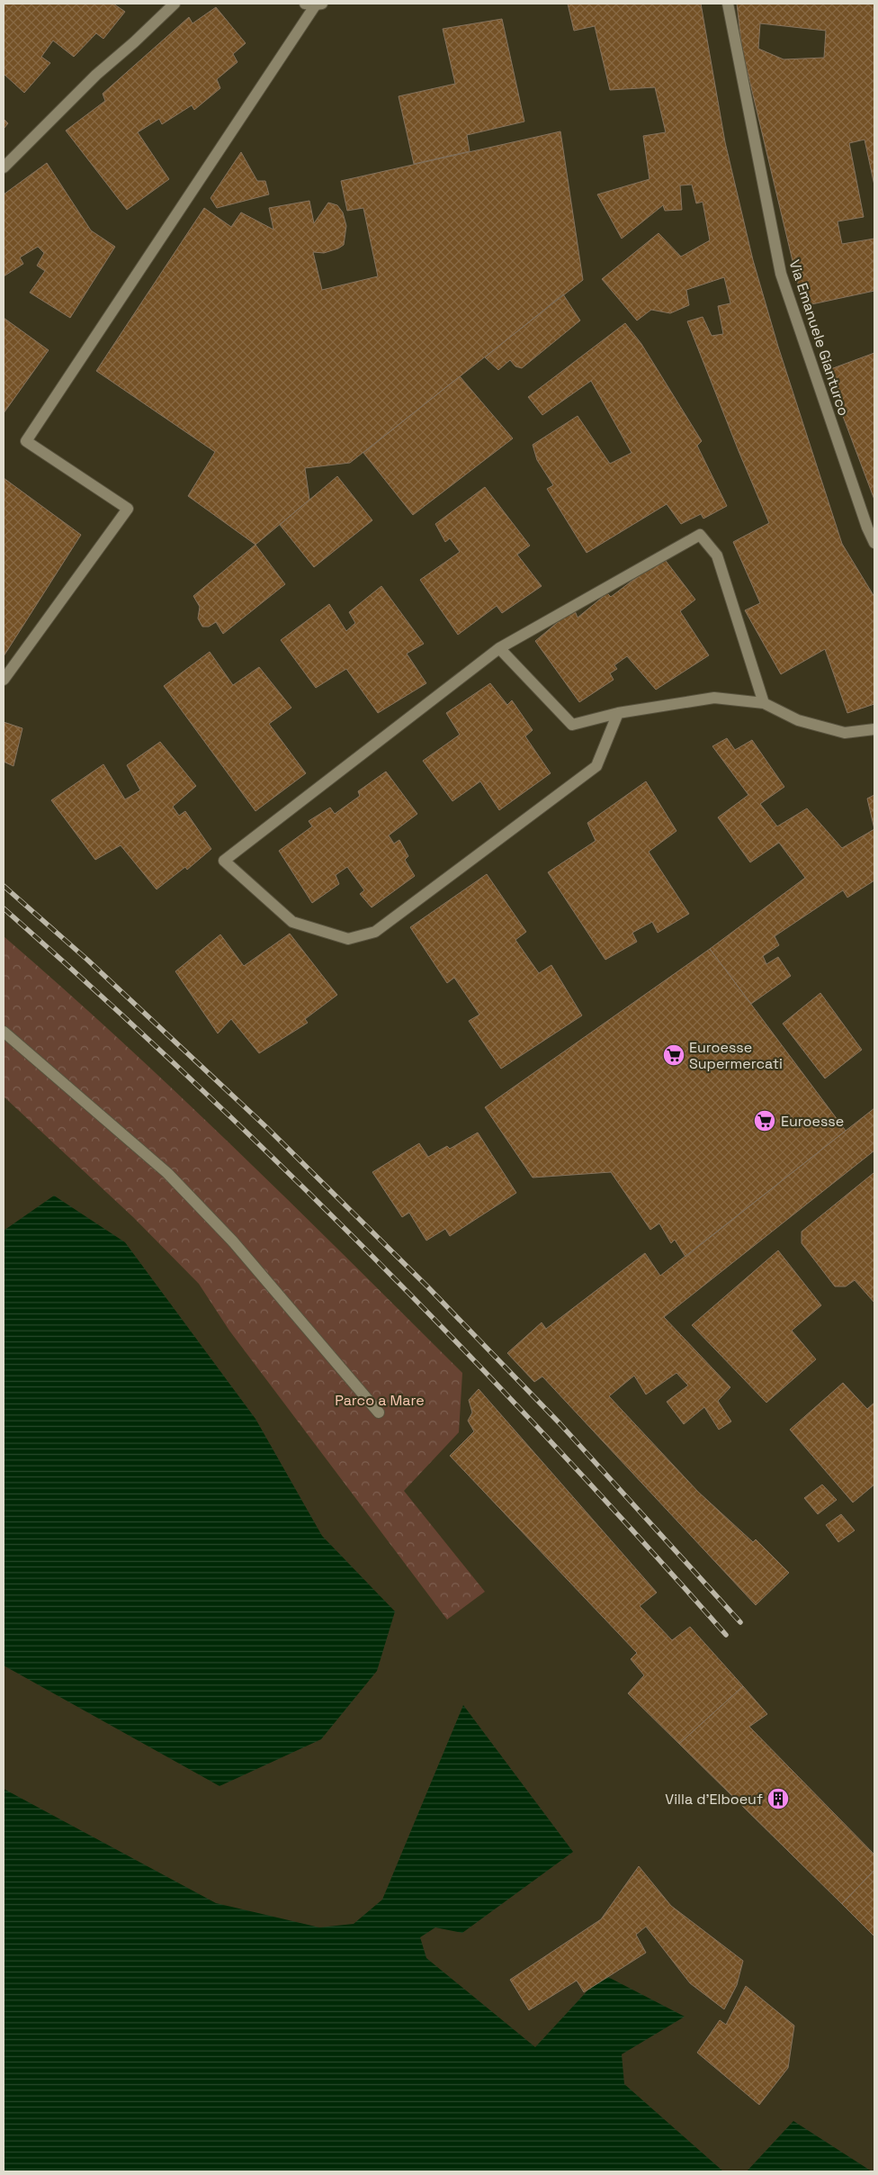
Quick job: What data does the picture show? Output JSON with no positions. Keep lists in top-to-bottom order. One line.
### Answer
{"streets":{"street":["Via Emanuele Gianturco"]},"parks":["Parco a Mare"],"places":{"supermarket":["Euroesse Supermercati","Euroesse"],"building":["Villa d'Elboeuf"]}}
